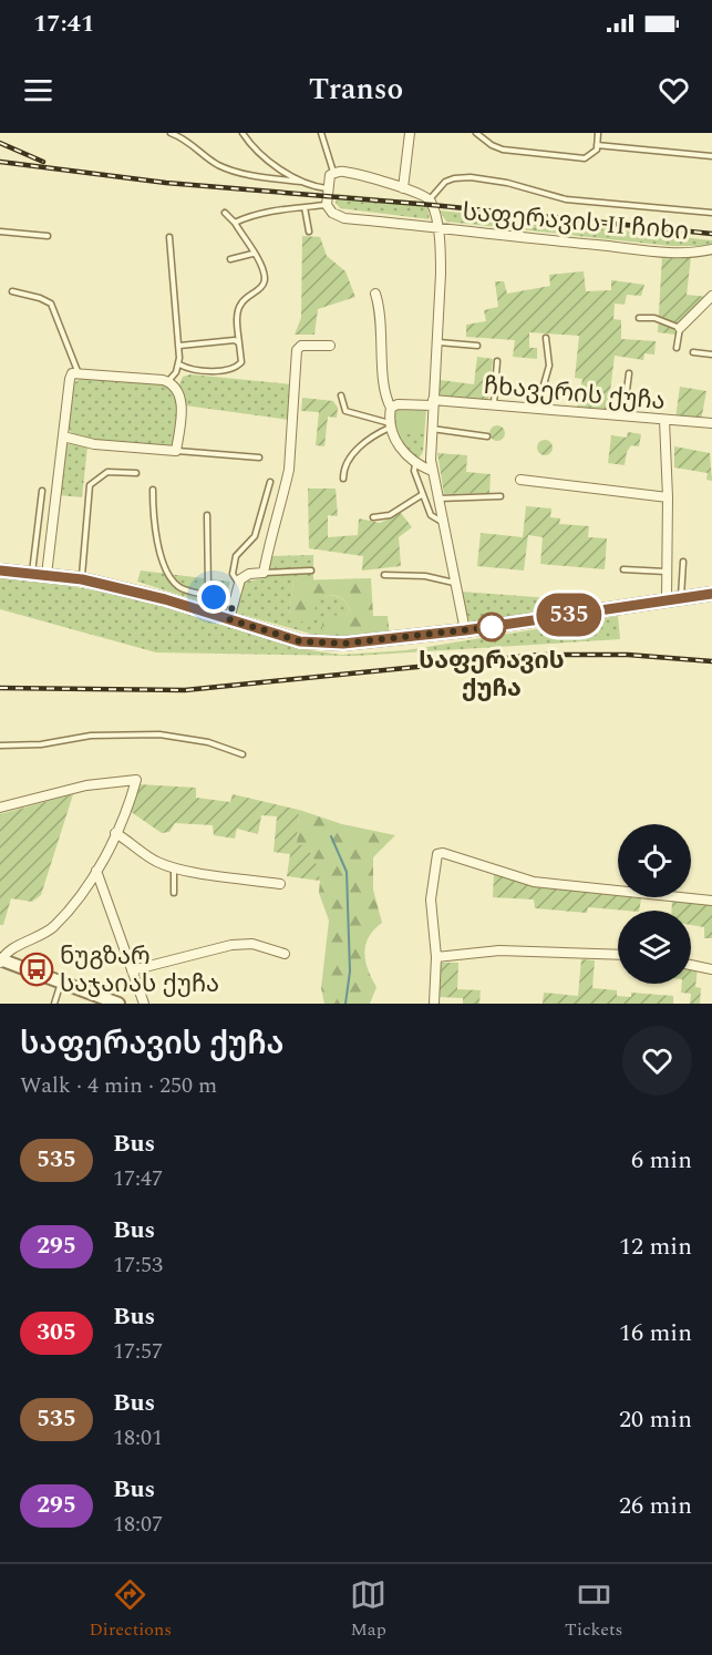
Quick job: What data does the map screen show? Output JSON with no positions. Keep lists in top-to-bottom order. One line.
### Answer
{"streets":{"street":["საფერავის II ჩიხი","ჩხავერის ქუჩა"]},"places":{"other":["საფერავის ქუჩა"],"bus stop":["ნუგზარ საჯაიას ქუჩა"]},"lines":["bus line 535"],"page":{"status":"17:41","header":"Transo","on_map":"535","heading":["საფერავის ქუჩა","Walk · 4 min · 250 m"],"list":[{"mark":"535","name":"Bus","note":"17:47","value":"6 min"},{"mark":"295","name":"Bus","note":"17:53","value":"12 min"},{"mark":"305","name":"Bus","note":"17:57","value":"16 min"},{"mark":"535","name":"Bus","note":"18:01","value":"20 min"},{"mark":"295","name":"Bus","note":"18:07","value":"26 min"}],"tabs":["Directions","Map","Tickets"]}}
